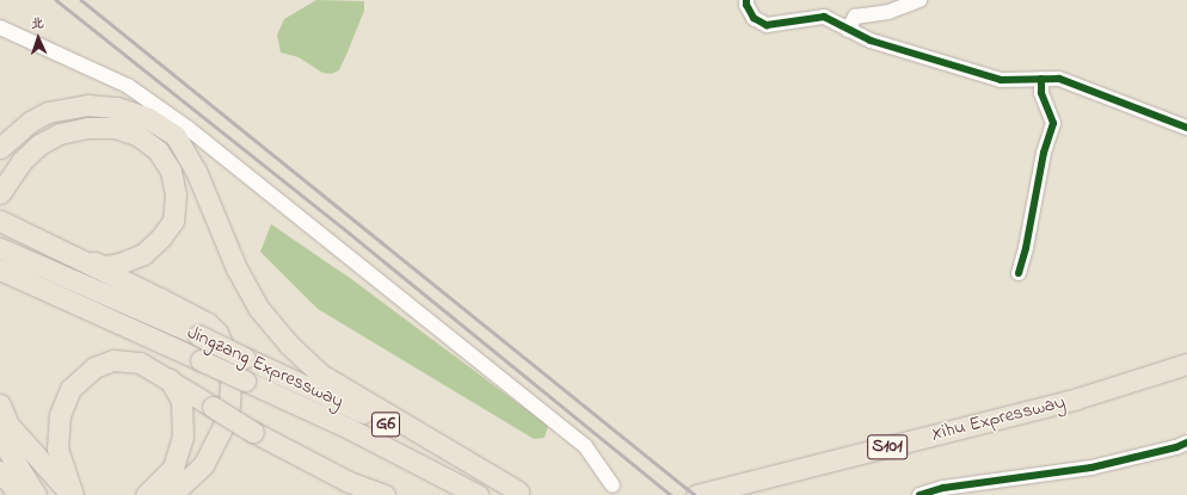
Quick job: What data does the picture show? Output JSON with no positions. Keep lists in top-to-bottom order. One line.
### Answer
{"streets":{"highway":["Jingzang Expressway","Xihu Expressway","G6","S101"]},"north":"top"}
